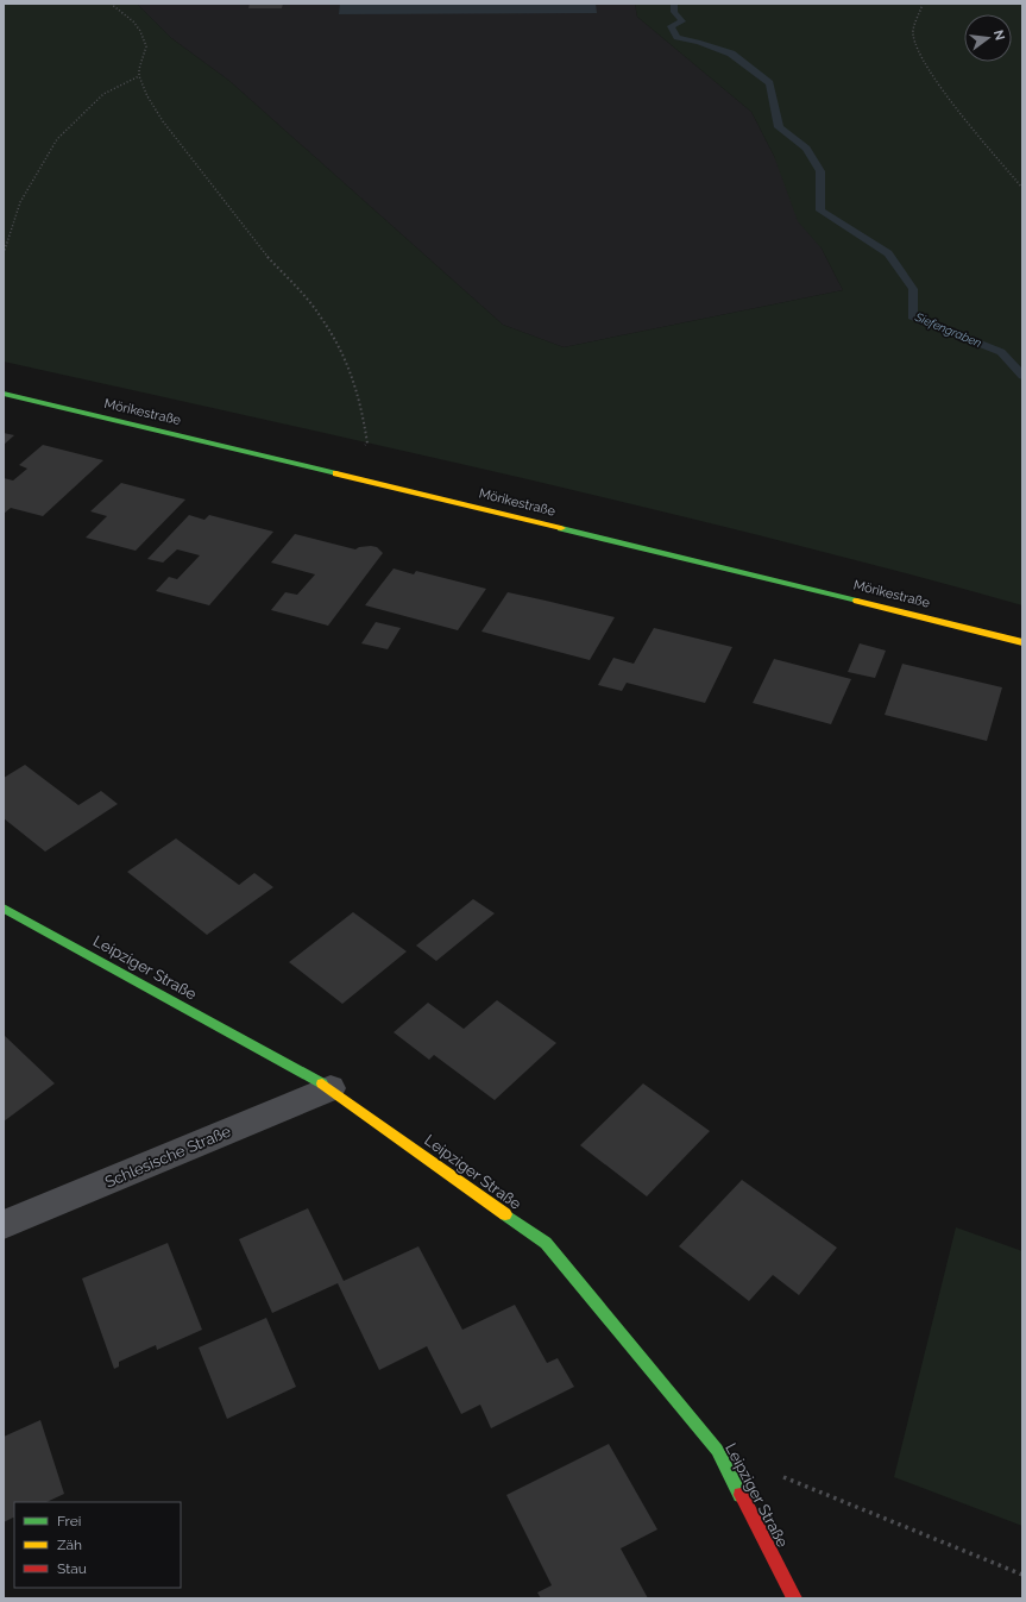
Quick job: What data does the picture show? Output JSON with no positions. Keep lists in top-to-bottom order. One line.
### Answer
{"streets":{"street":["Mörikestraße","Leipziger Straße","Schlesische Straße"]},"crossings":[["Leipziger Straße","Schlesische Straße"]],"water":["Siefengraben"],"legend":["Frei","Zäh","Stau"],"north":"right"}
